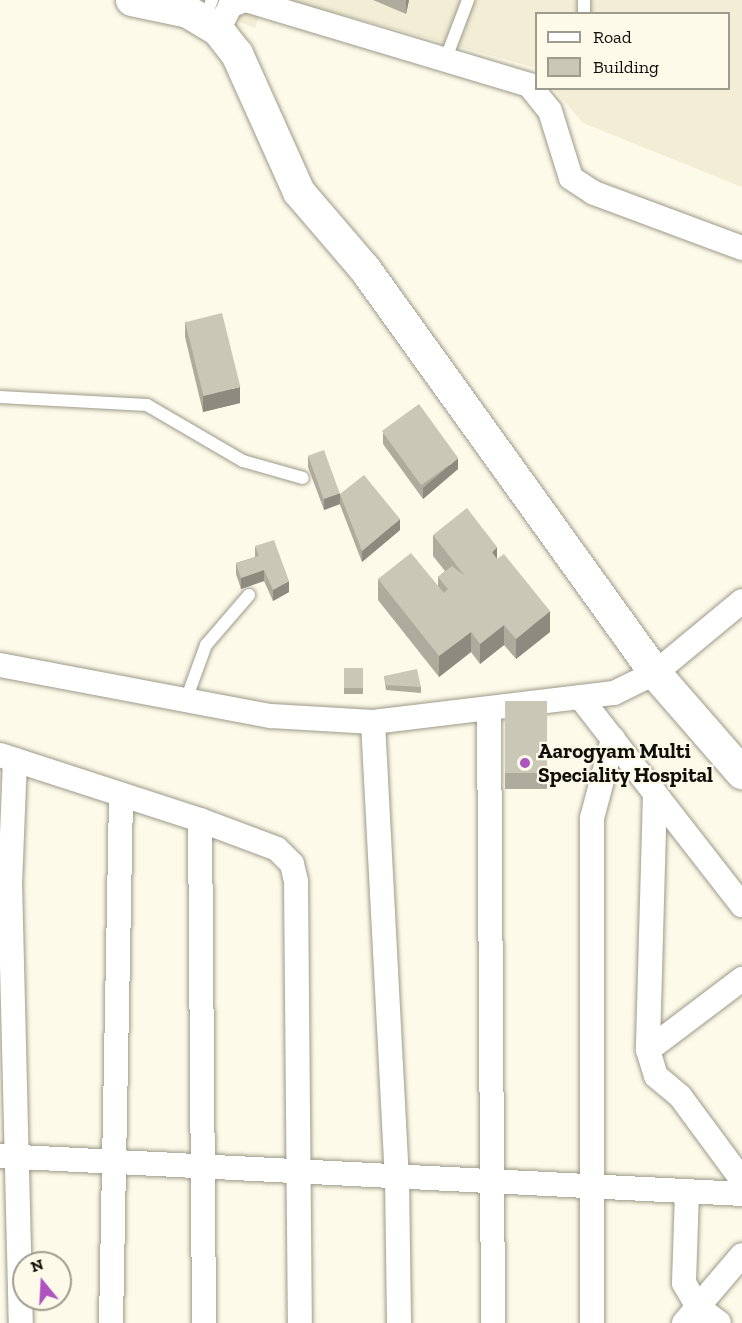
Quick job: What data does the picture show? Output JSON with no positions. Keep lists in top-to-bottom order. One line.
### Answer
{"places":["Aarogyam Multi Speciality Hospital"],"legend":["Road","Building"],"north":"top"}
